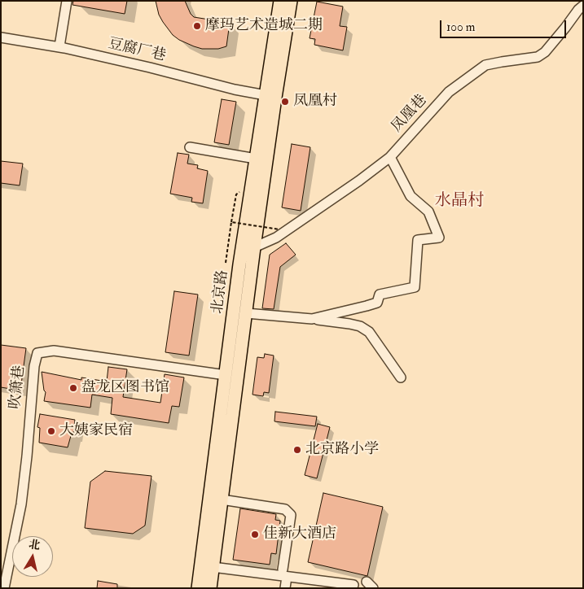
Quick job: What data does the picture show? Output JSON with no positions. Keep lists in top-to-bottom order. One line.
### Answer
{"streets":{"main road":["北京路"],"street":["豆腐厂巷","凤凰巷","吹箫巷"]},"crossings":[["豆腐厂巷","北京路"],["凤凰巷","北京路"],["北京路","吹箫巷"]],"districts":["水晶村"],"places":["摩玛艺术造城二期","凤凰村","盘龙区图书馆","大姨家民宿","北京路小学","佳新大酒店"],"scale_bar":"100 m","north":"top"}
